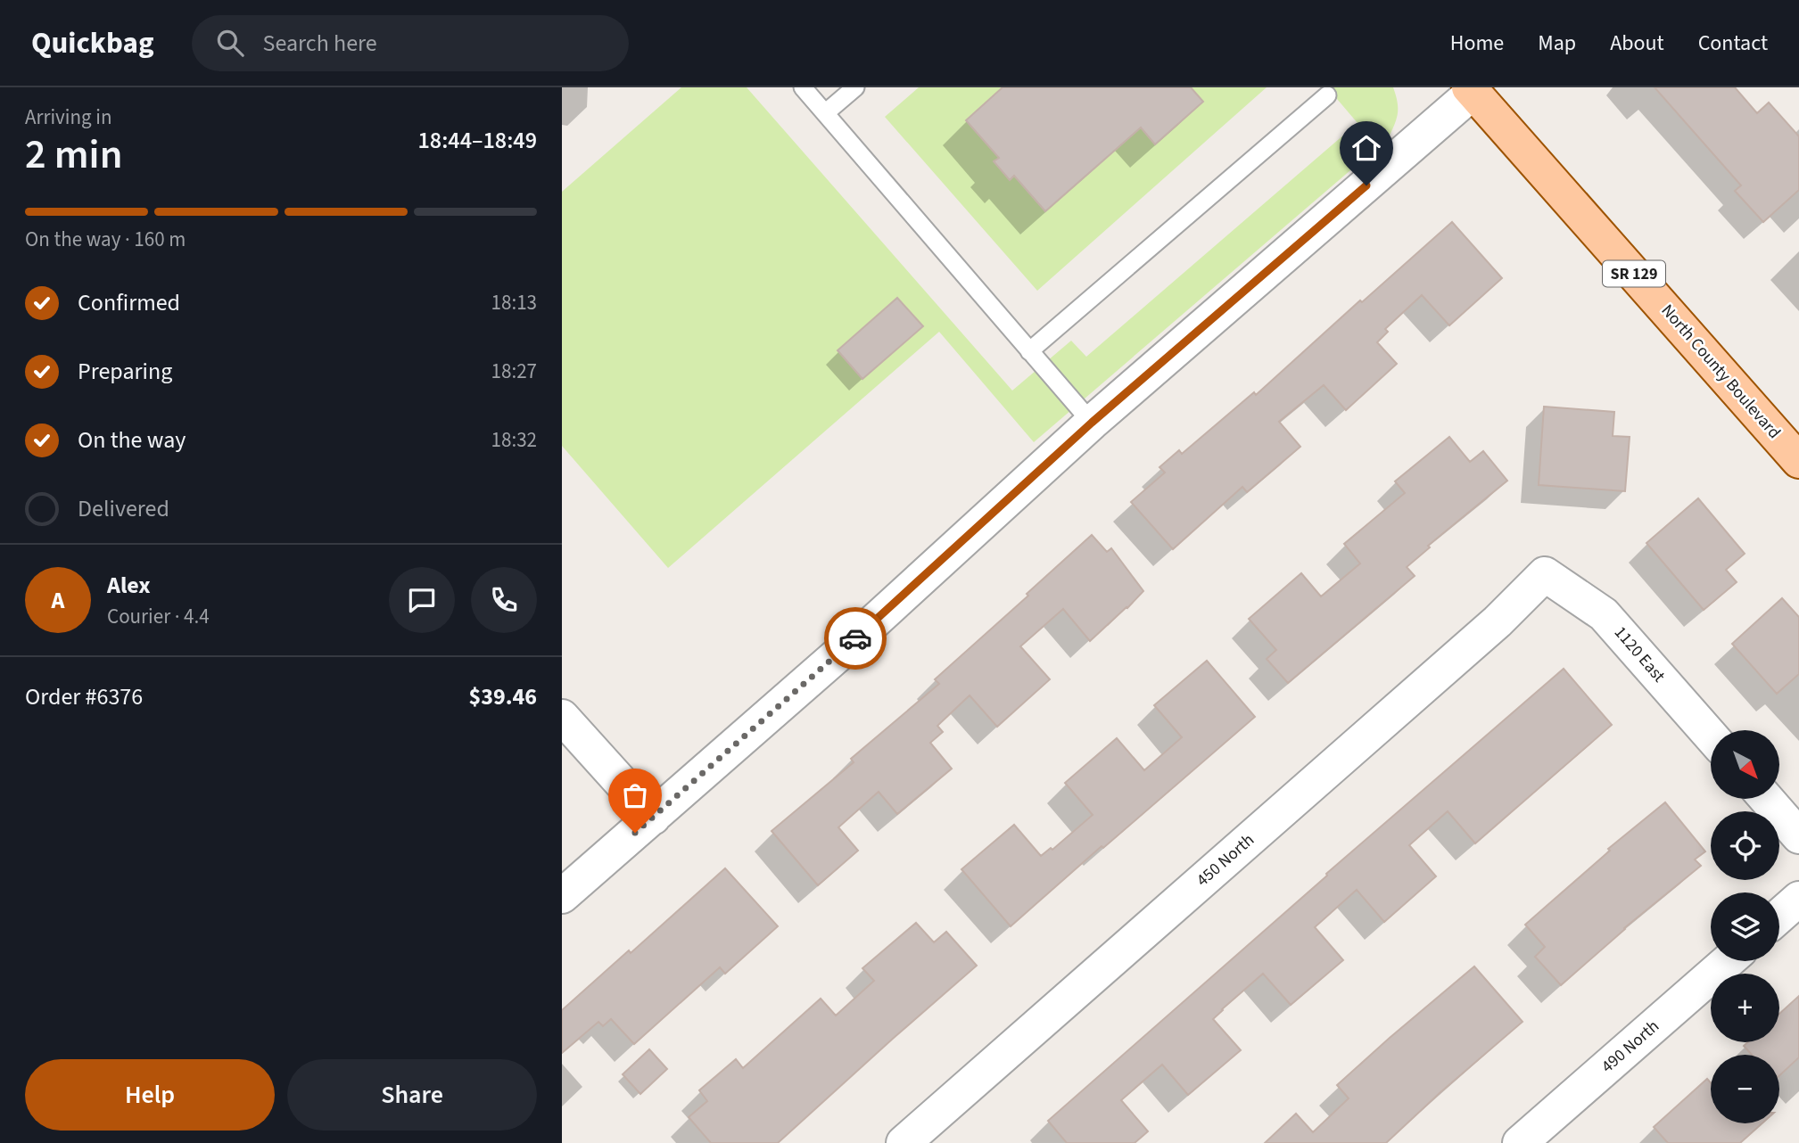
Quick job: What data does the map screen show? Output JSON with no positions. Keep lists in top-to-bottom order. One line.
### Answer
{"streets":{"main road":["SR 129","North County Boulevard"],"street":["1120 East","450 North","490 North"]},"crossings":[["1120 East","450 North"]],"north":"bottom right","page":{"header":"Quickbag","search":"Search here","nav":["Home","Map","About","Contact"],"heading":["2 min","Arriving in","18:44–18:49"],"panel":["Alex","Courier · 4.4","Order #6376","$39.46"],"bar":"On the way · 160 m","list":[["Confirmed","18:13"],["Preparing","18:27"],["On the way","18:32"],"Delivered"],"round":"A","map_buttons":["+","−"],"buttons":["Help","Share"]}}
